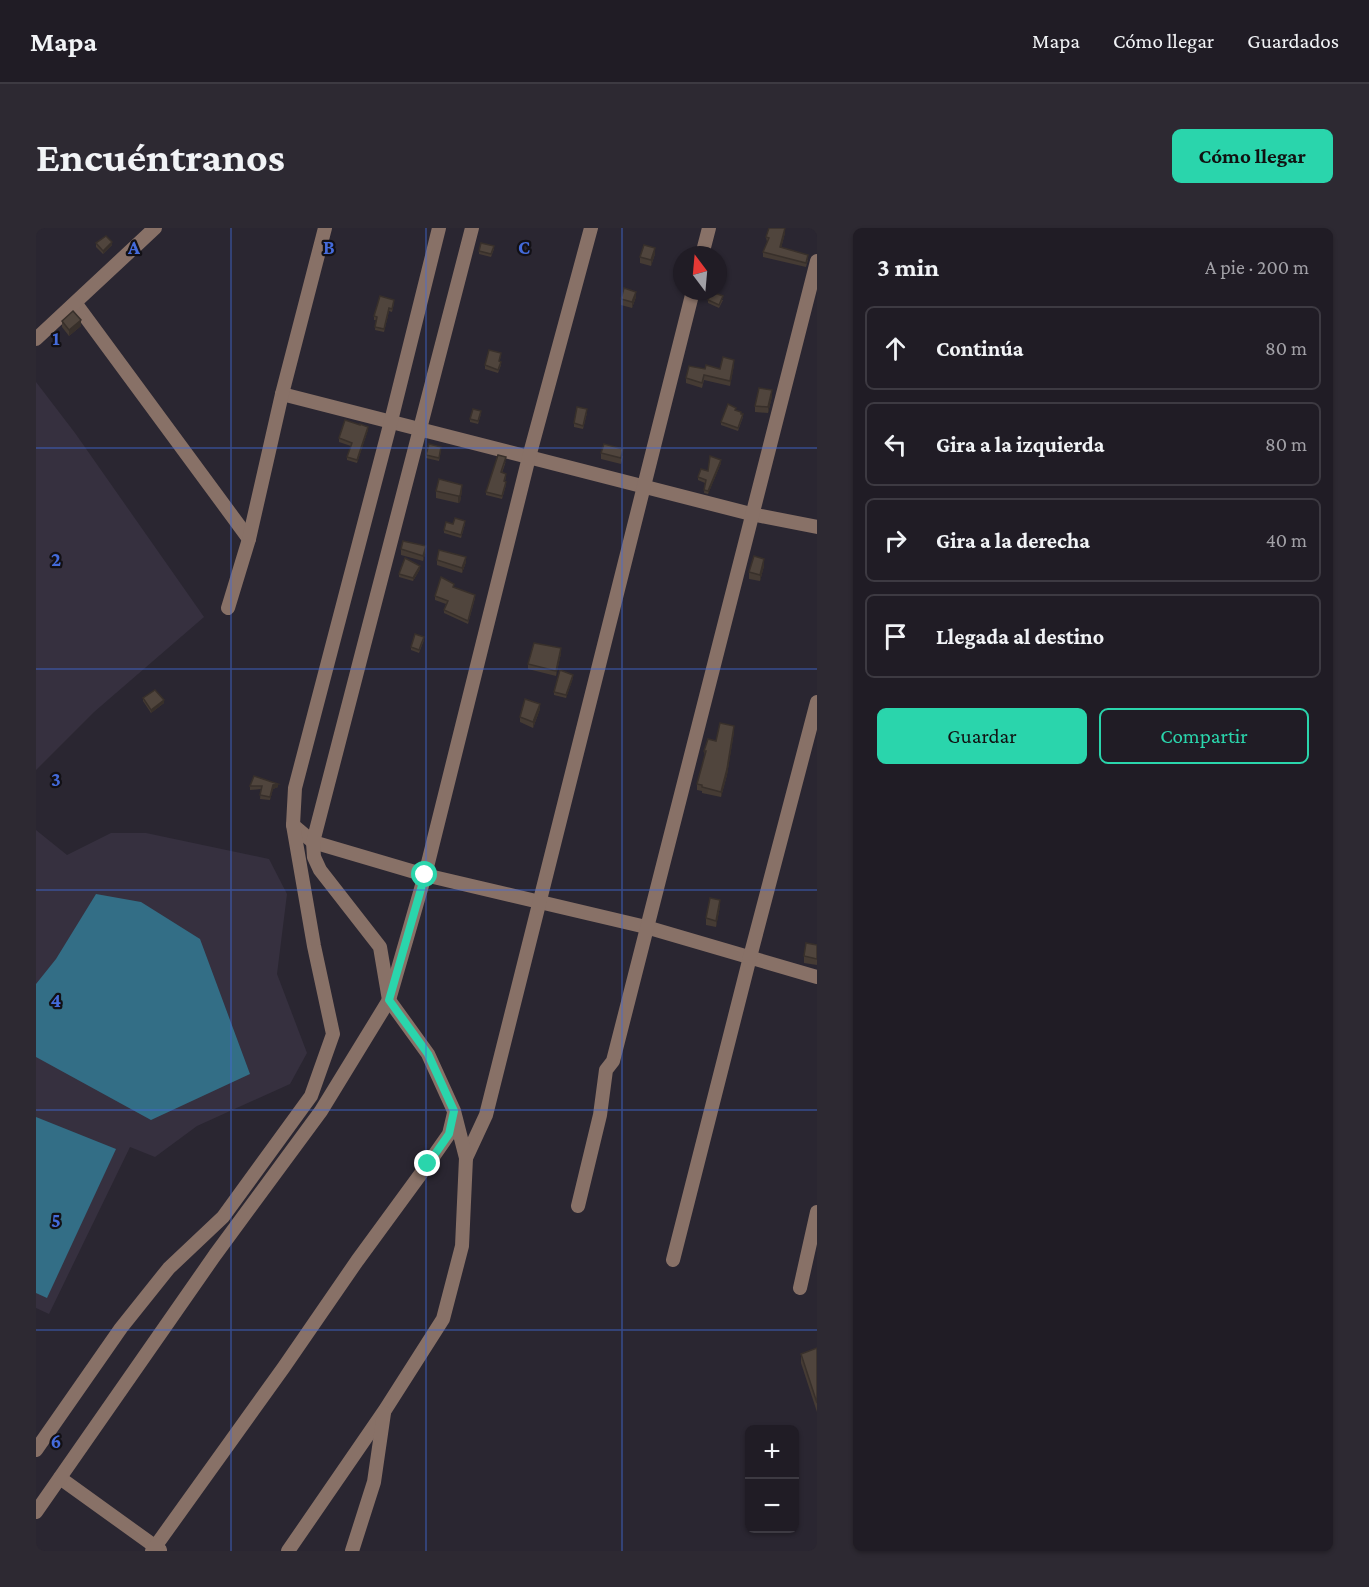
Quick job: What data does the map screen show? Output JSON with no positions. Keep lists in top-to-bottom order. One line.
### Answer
{"north":"top","page":{"header":"Mapa","nav":["Mapa","Cómo llegar","Guardados"],"buttons":["Cómo llegar",["Guardar","Compartir"]],"title":"Encuéntranos","heading":["3 min","A pie · 200 m"],"list":[["Continúa","80 m"],["Gira a la izquierda","80 m"],["Gira a la derecha","40 m"],"Llegada al destino"],"map_buttons":["+","−"]},"grid":{"columns":["A","B","C"],"rows":["1","2","3","4","5","6"]}}
